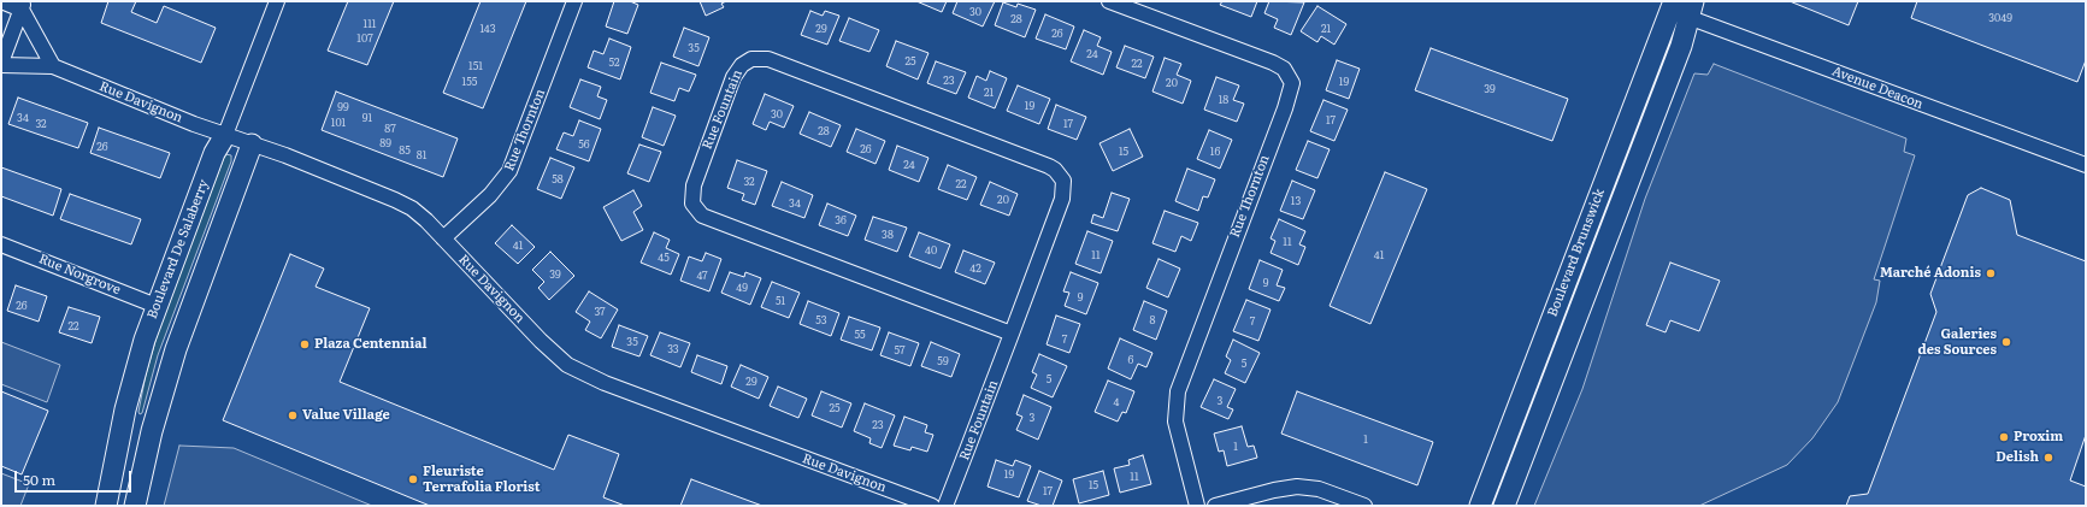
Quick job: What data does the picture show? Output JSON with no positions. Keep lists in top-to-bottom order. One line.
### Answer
{"streets":{"street":["Avenue Deacon","Rue Davignon","Rue Fountain","Rue Thornton","Boulevard De Salaberry","Boulevard Brunswick","Rue Norgrove"]},"crossings":[["Avenue Deacon","Boulevard Brunswick"],["Rue Davignon","Rue Thornton"],["Rue Davignon","Boulevard De Salaberry"],["Boulevard De Salaberry","Rue Norgrove"]],"places":["Marché Adonis","Galeries des Sources","Plaza Centennial","Value Village","Proxim","Delish","Fleuriste Terrafolia Florist"],"house_numbers":["30","3049","28","111","143","29","21","26","107","35","24","25","52","22","151","23","155","19","20","39","21","18","19","99","30","34","91","17","101","32","17","87","28","89","56","26","26","85","15","16","81","24","58","32","22","20","13","34","36","38","11","41","40","11","41","45","42","39","47","9","49","9","51","26","37","53","8","7","22","55","7","35","33","57","6","59","5","5","29","3","4","25","3","23","1","1","19","11","15","17"],"scale_bar":"50 m"}
